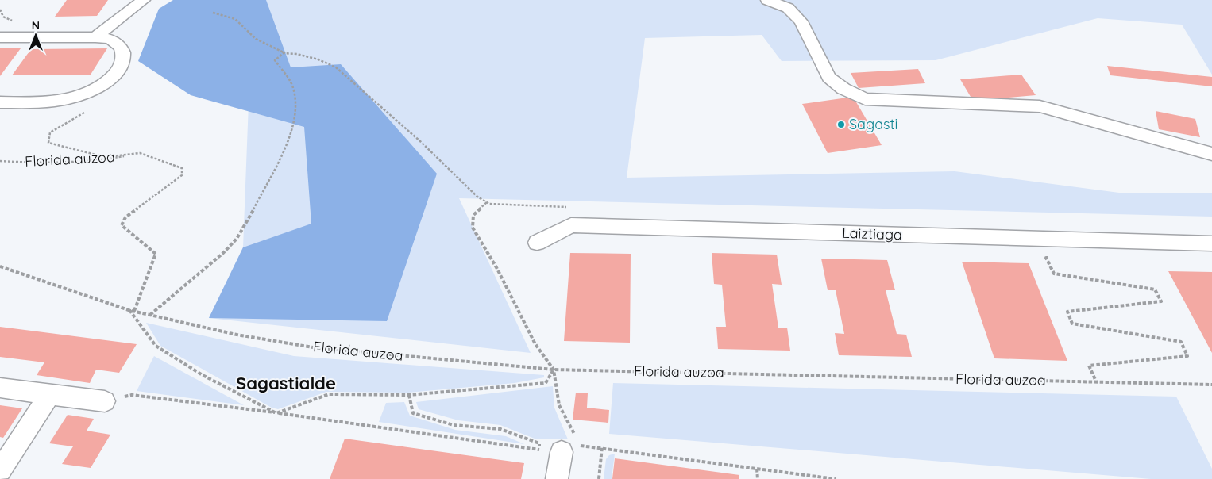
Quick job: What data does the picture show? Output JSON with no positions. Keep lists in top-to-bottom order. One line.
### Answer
{"streets":{"street":["Laiztiaga"],"path":["Florida auzoa"]},"districts":["Sagastialde"],"places":["Sagasti"],"north":"top"}
